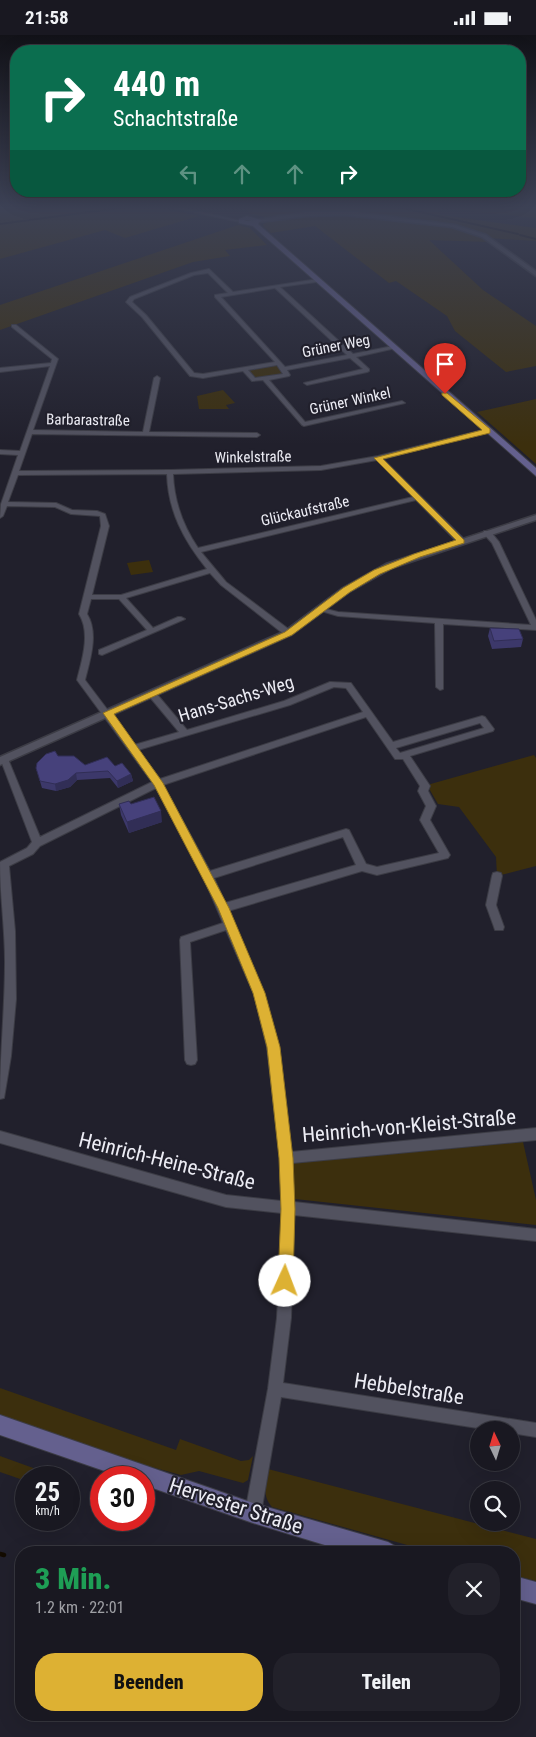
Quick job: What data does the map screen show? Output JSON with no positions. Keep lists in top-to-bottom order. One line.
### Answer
{"streets":{"main road":["Hervester Straße"],"street":["Grüner Weg","Grüner Winkel","Barbarastraße","Winkelstraße","Glückaufstraße","Hans-Sachs-Weg","Heinrich-von-Kleist-Straße","Heinrich-Heine-Straße","Hebbelstraße"]},"crossings":[["Grüner Weg","Grüner Winkel"]],"north":"top","page":{"status":"21:58","turn":["440 m","Schachtstraße"],"speed":"25 km/h","limit":"30","heading":["3 Min.","1.2 km · 22:01"],"buttons":["Beenden","Teilen"]}}
